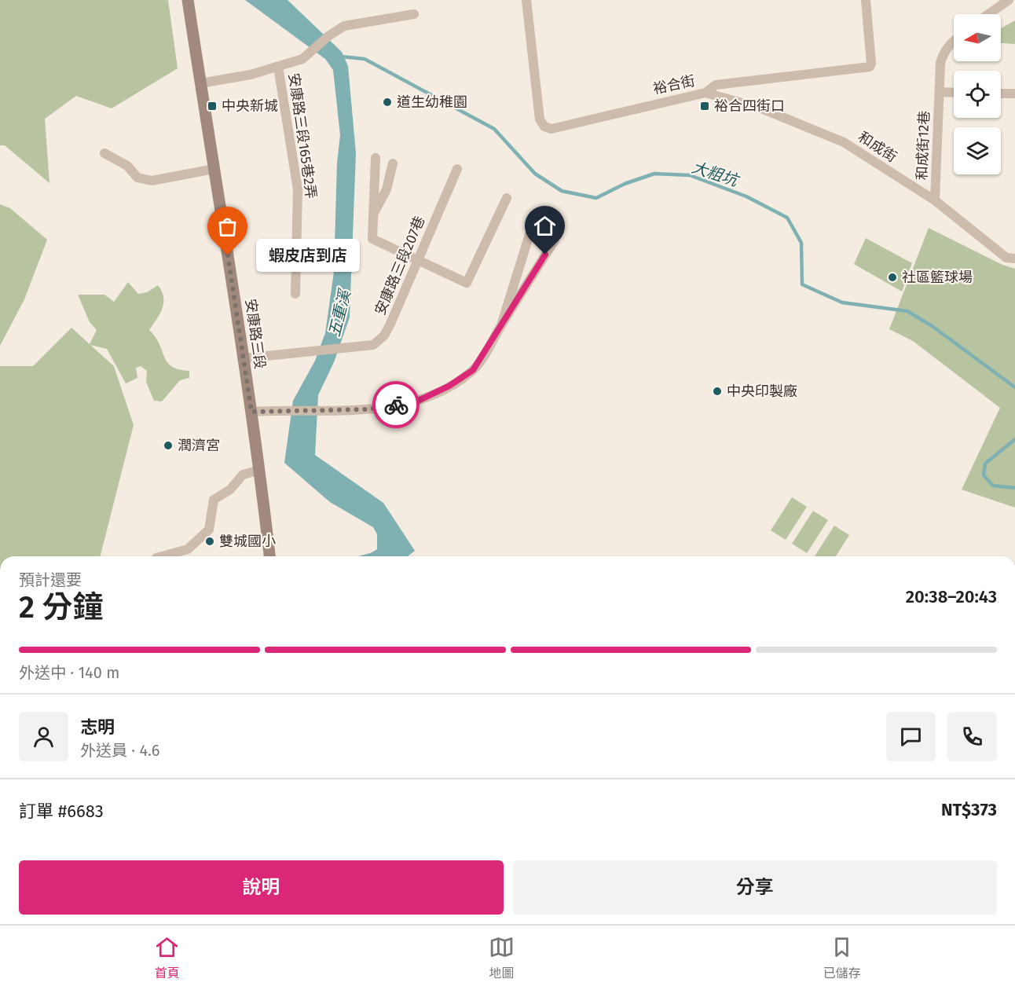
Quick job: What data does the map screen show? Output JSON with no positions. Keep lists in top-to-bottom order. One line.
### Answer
{"streets":{"main road":["安康路三段"],"street":["裕合街","安康路三段165巷2弄","和成街12巷","和成街","安康路三段207巷"]},"crossings":[["裕合街","和成街"],["和成街12巷","和成街"],["安康路三段207巷","安康路三段"]],"water":["大粗坑","五重溪"],"places":{"other":["道生幼稚園","蝦皮店到店","社區籃球場","中央印製廠","潤濟宮","雙城國小"],"transit":["中央新城","裕合四街口"]},"north":"left","page":{"bubble":"蝦皮店到店","heading":["2 分鐘","預計還要","20:38–20:43"],"panel":["志明","外送員 · 4.6","訂單 #6683","NT$373"],"bar":"外送中 · 140 m","buttons":["說明","分享"],"tabs":["首頁","地圖","已儲存"]}}
